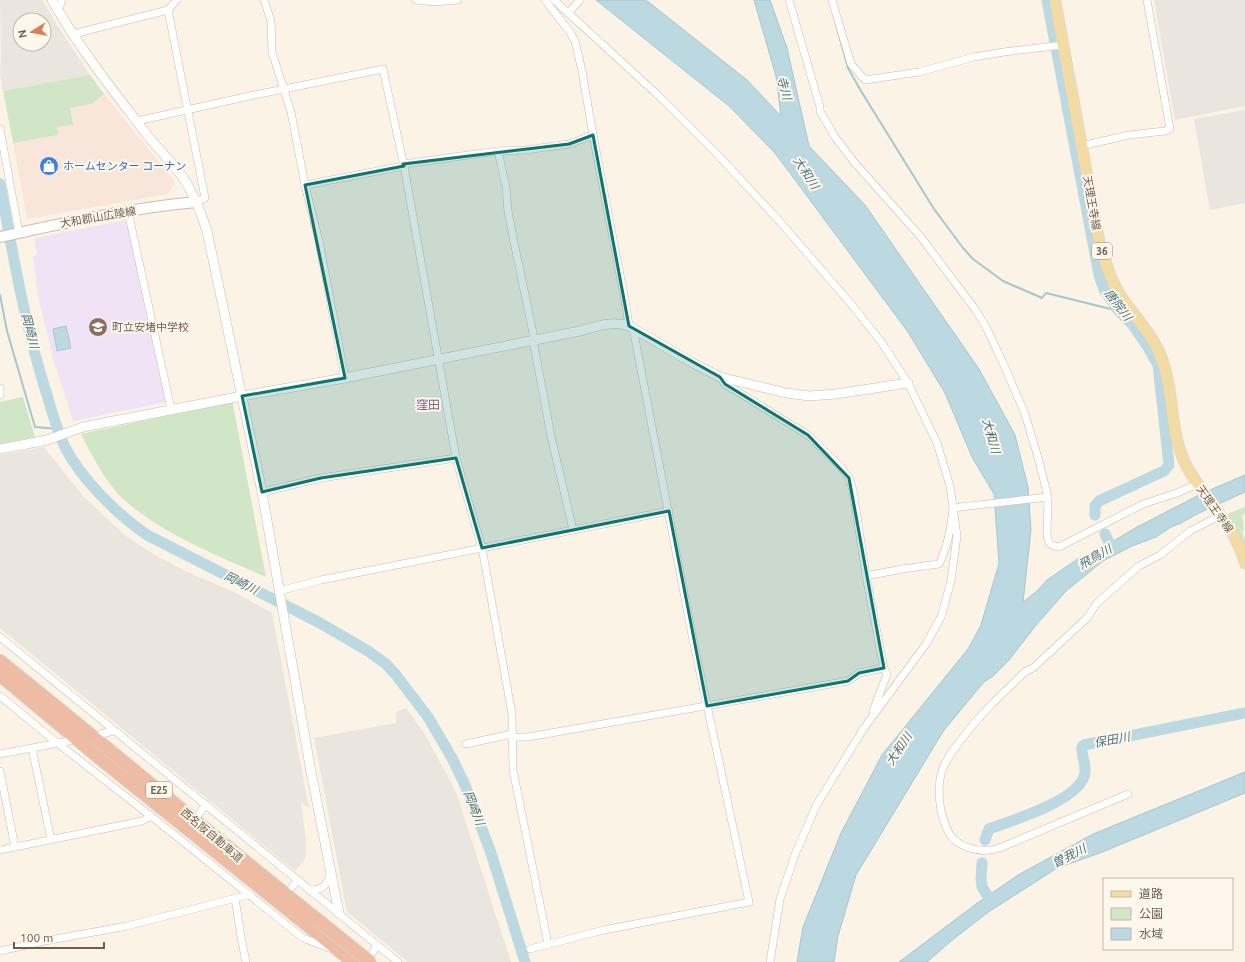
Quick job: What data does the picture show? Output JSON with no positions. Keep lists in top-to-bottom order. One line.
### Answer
{"streets":{"highway":["E25","西名阪自動車道"],"main road":["天理王寺線","大和郡山広陵線","36"]},"districts":["窪田"],"water":["寺川","大和川","唐院川","岡崎川","飛鳥川","保田川","曽我川"],"places":{"shop":["ホームセンター コーナン"],"school or university":["町立安堵中学校"]},"legend":["道路","公園","水域"],"scale_bar":"100 m","north":"left"}
